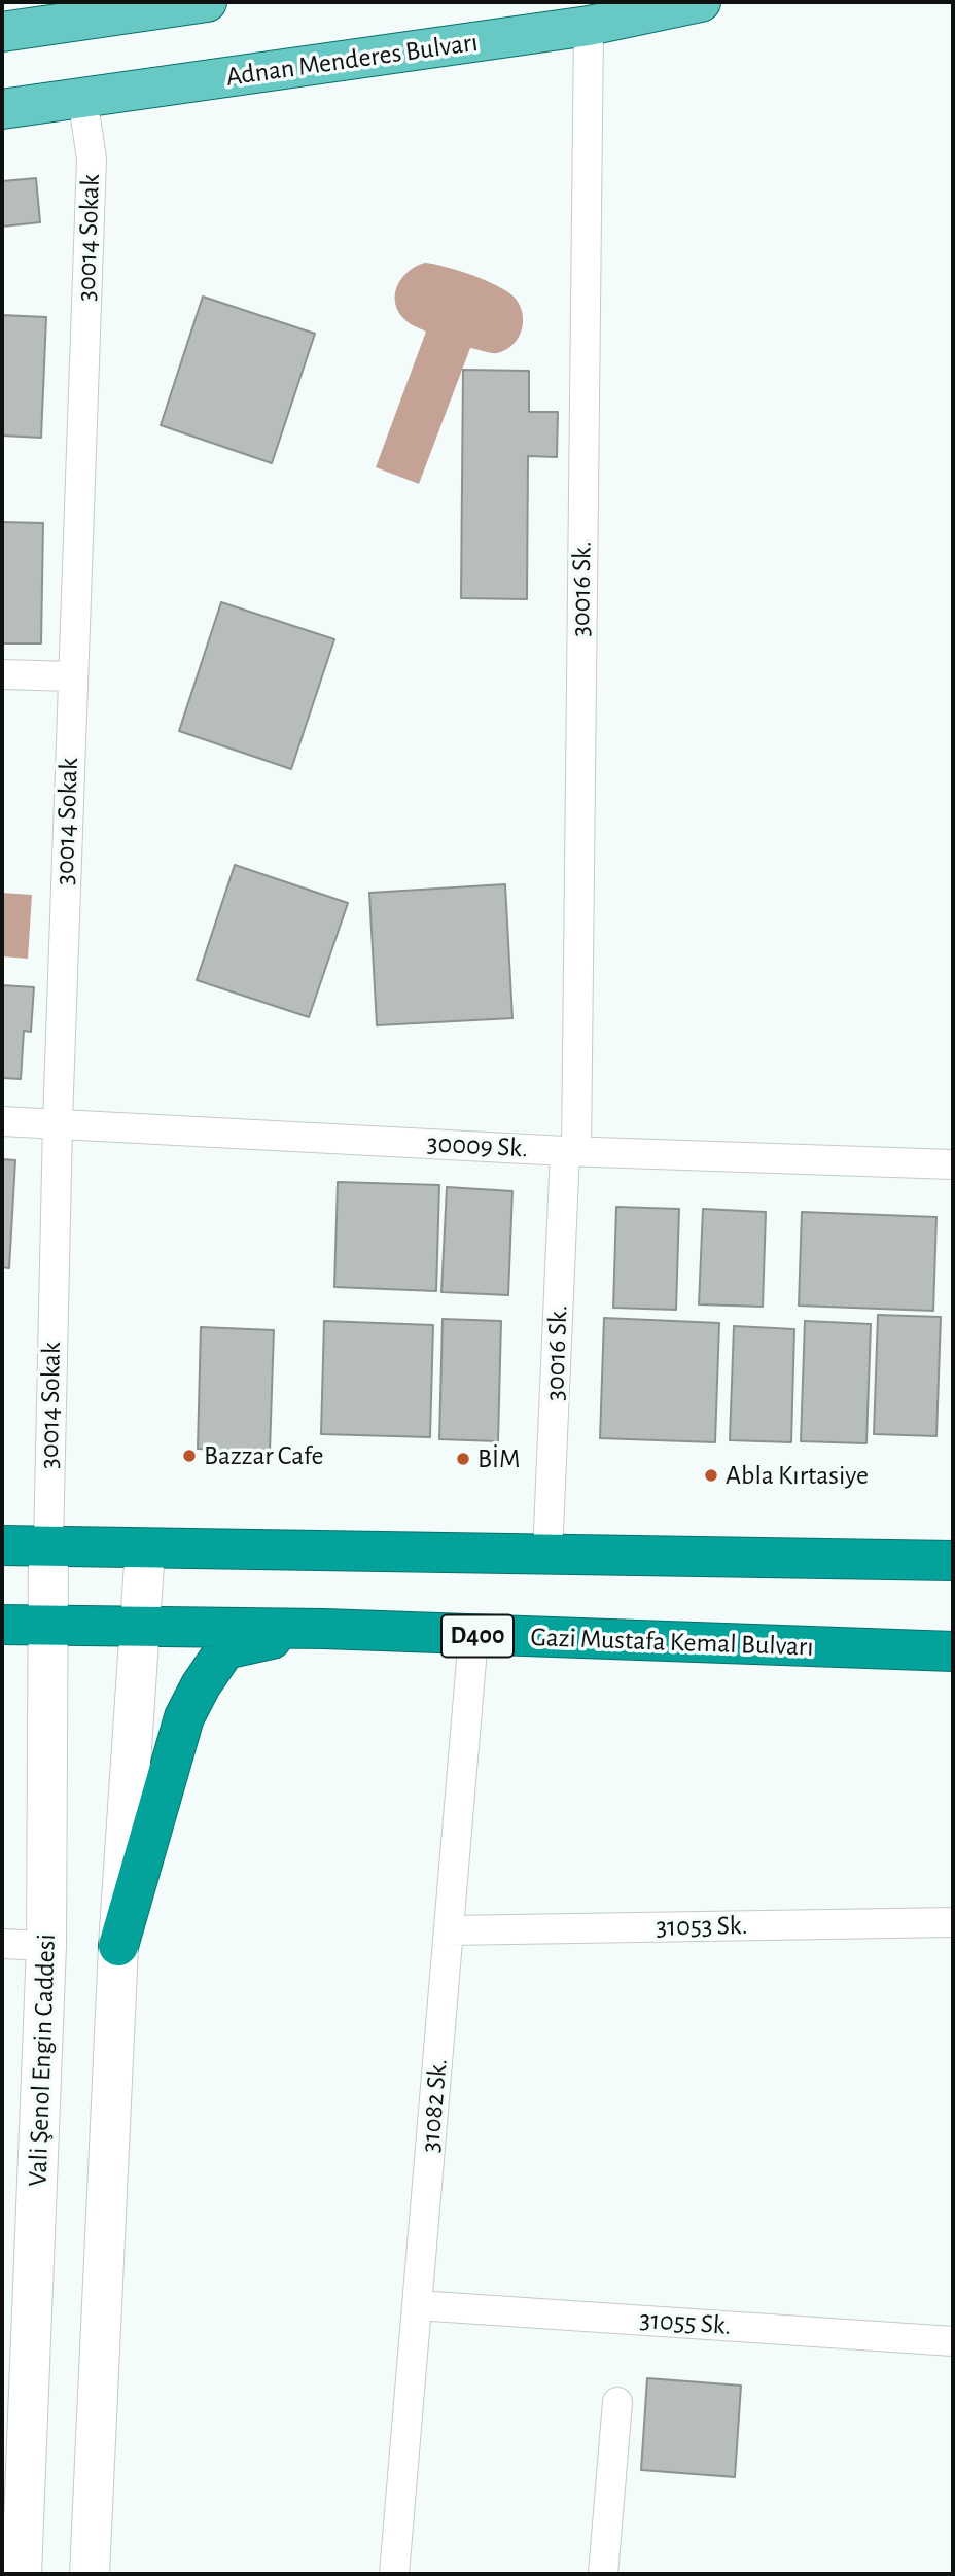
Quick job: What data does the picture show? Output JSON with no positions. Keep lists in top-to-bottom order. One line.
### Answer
{"streets":{"highway":["D400","Gazi Mustafa Kemal Bulvarı"],"main road":["Adnan Menderes Bulvarı","Vali Şenol Engin Caddesi"],"street":["30014 Sokak","30016 Sk.","30009 Sk.","31053 Sk.","31082 Sk.","31055 Sk."]},"crossings":[["Adnan Menderes Bulvarı","30014 Sokak"],["Adnan Menderes Bulvarı","30016 Sk."],["30014 Sokak","30009 Sk."],["30014 Sokak","Vali Şenol Engin Caddesi"],["30016 Sk.","30009 Sk."],["Gazi Mustafa Kemal Bulvarı","Vali Şenol Engin Caddesi"],["Gazi Mustafa Kemal Bulvarı","31082 Sk."],["31053 Sk.","31082 Sk."],["31082 Sk.","31055 Sk."]],"places":["Bazzar Cafe","BİM","Abla Kırtasiye"]}
